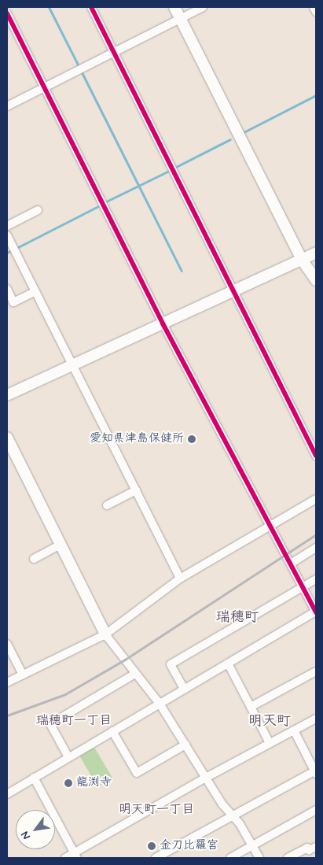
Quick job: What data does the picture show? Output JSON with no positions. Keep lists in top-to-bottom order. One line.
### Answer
{"districts":["瑞穂町","瑞穂町一丁目","明天町","明天町一丁目"],"places":["愛知県津島保健所","龍渕寺","金刀比羅宮"],"north":"bottom left"}
